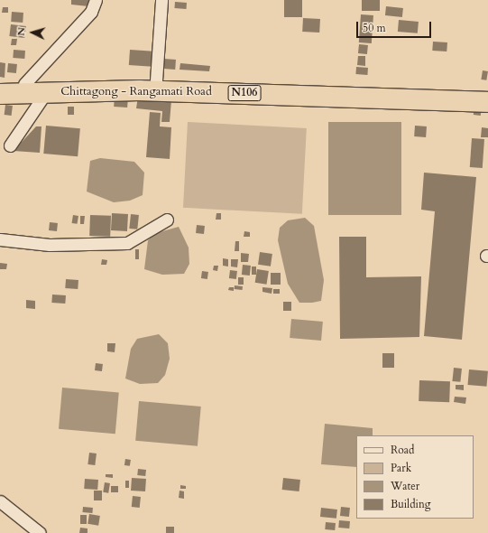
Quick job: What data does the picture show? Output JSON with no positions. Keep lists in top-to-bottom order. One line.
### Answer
{"streets":{"highway":["Chittagong - Rangamati Road","N106"]},"legend":["Road","Park","Water","Building"],"scale_bar":"50 m","north":"left"}
